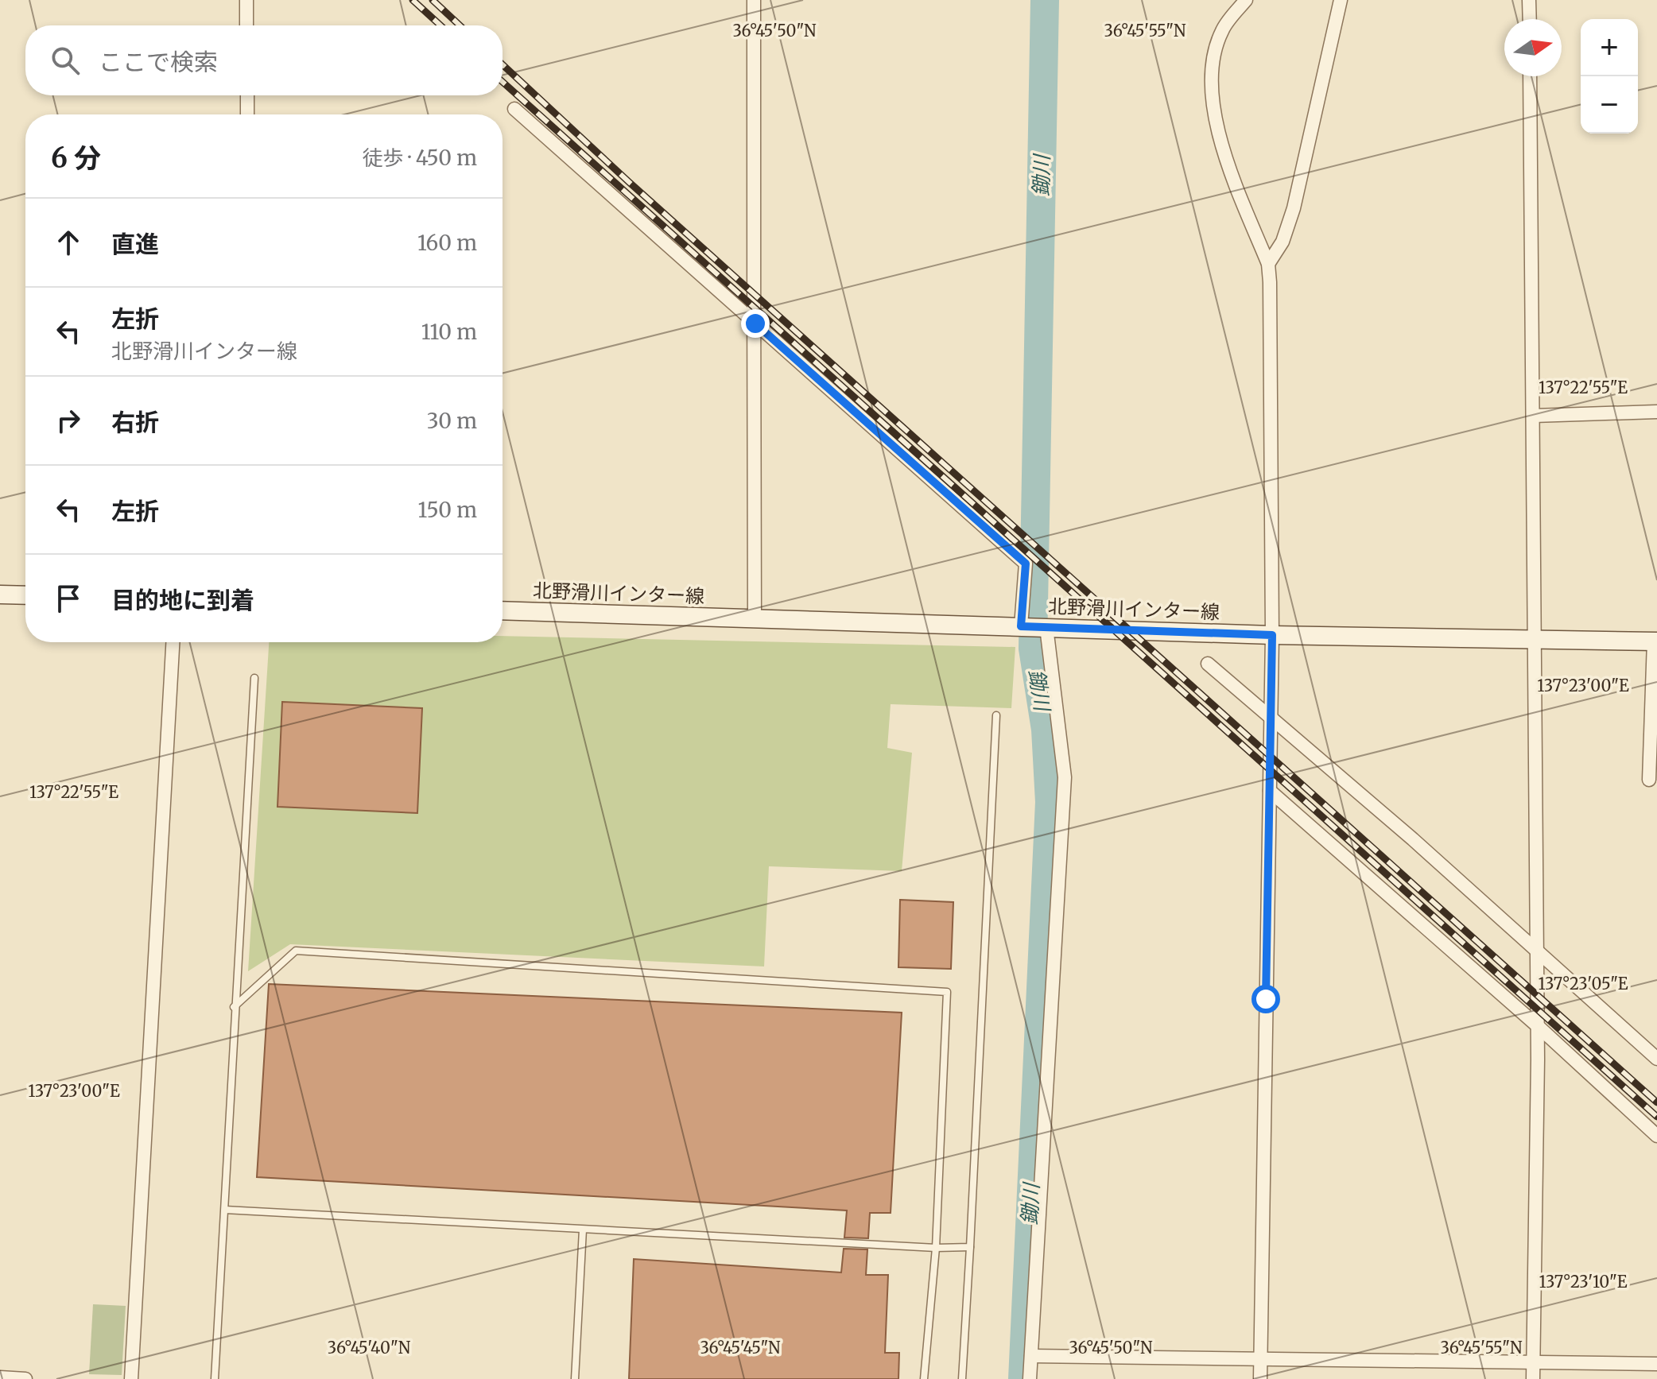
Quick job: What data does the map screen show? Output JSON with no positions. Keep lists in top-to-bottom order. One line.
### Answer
{"streets":{"main road":["北野滑川インター線"]},"water":["鋤川"],"north":"right","page":{"map_buttons":["+","−"],"search":"ここで検索","heading":["6 分","徒歩 · 450 m"],"list":[["直進","160 m"],["左折","北野滑川インター線","110 m"],["右折","30 m"],["左折","150 m"],"目的地に到着"]},"coordinates":["36°45'50\"N","36°45'55\"N","137°22'55\"E","137°23'00\"E","137°23'05\"E","137°23'10\"E","36°45'40\"N","36°45'45\"N"]}
